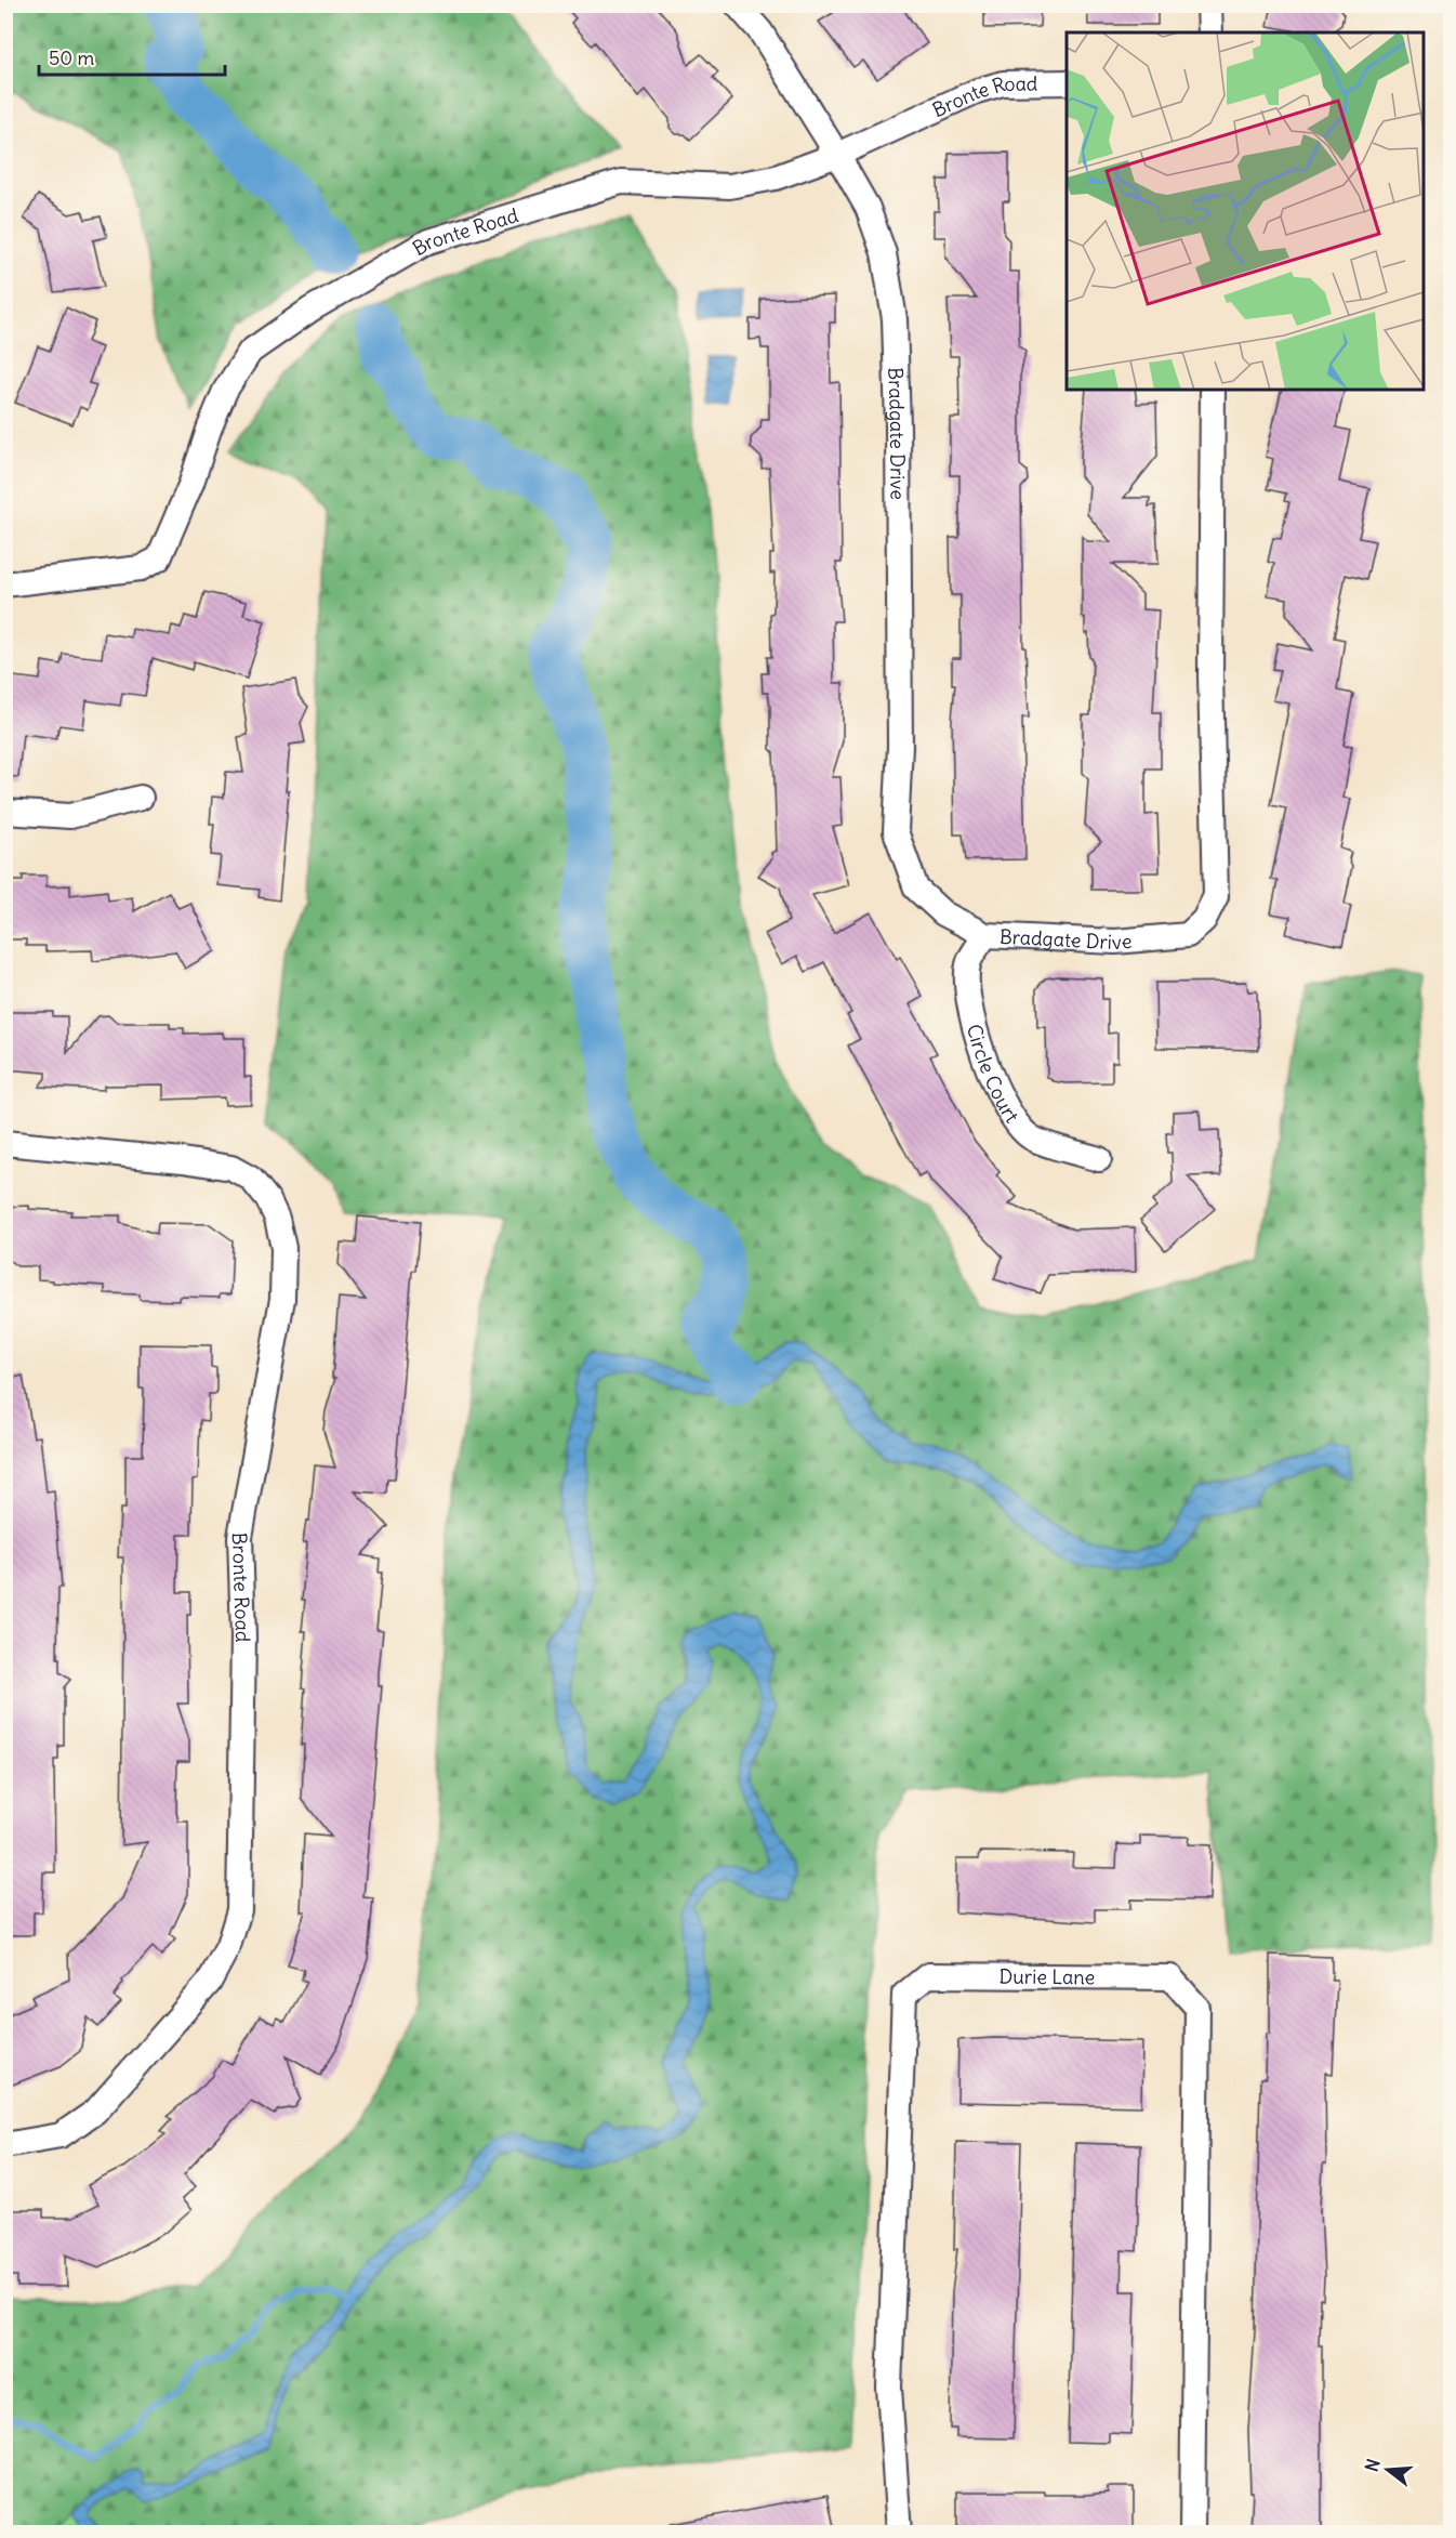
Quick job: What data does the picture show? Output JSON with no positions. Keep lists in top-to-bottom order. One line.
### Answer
{"streets":{"street":["Bronte Road","Bradgate Drive","Circle Court","Durie Lane"]},"crossings":[["Bronte Road","Bradgate Drive"],["Bradgate Drive","Circle Court"]],"scale_bar":"50 m","north":"left"}
